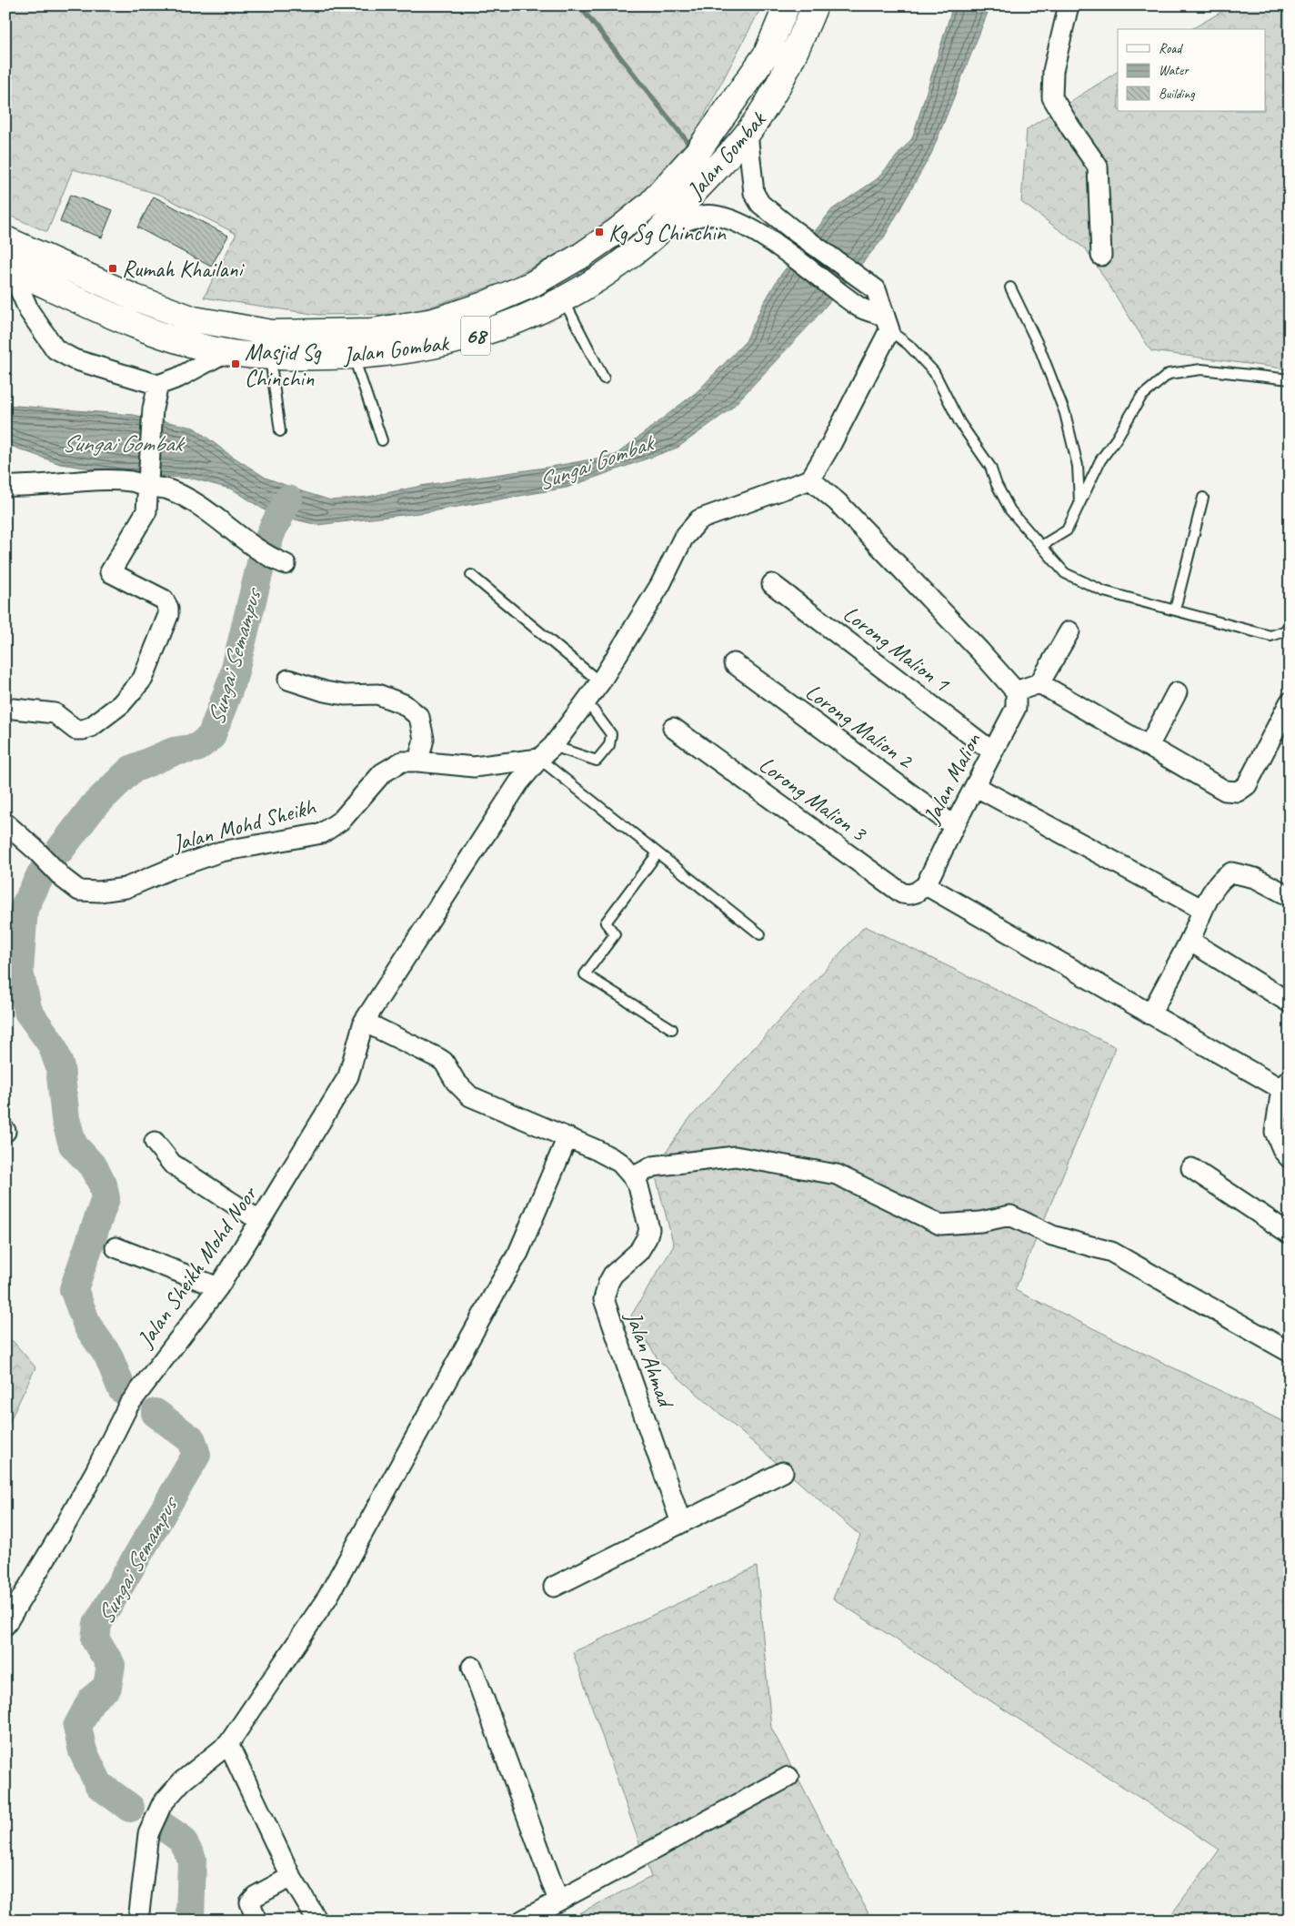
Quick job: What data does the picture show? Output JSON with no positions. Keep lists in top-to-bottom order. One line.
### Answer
{"streets":{"main road":["Jalan Gombak","68"],"street":["Lorong Malion 1","Lorong Malion 2","Jalan Malion","Lorong Malion 3","Jalan Mohd Sheikh","Jalan Sheikh Mohd Noor","Jalan Ahmad"]},"crossings":[["Lorong Malion 1","Jalan Malion"],["Lorong Malion 2","Jalan Malion"],["Jalan Malion","Lorong Malion 3"],["Jalan Mohd Sheikh","Jalan Sheikh Mohd Noor"]],"water":["Sungai Gombak","Sungai Semampus"],"places":{"transit":["Kg Sg Chinchin","Rumah Khailani","Masjid Sg Chinchin"]},"legend":["Road","Water","Building"]}
